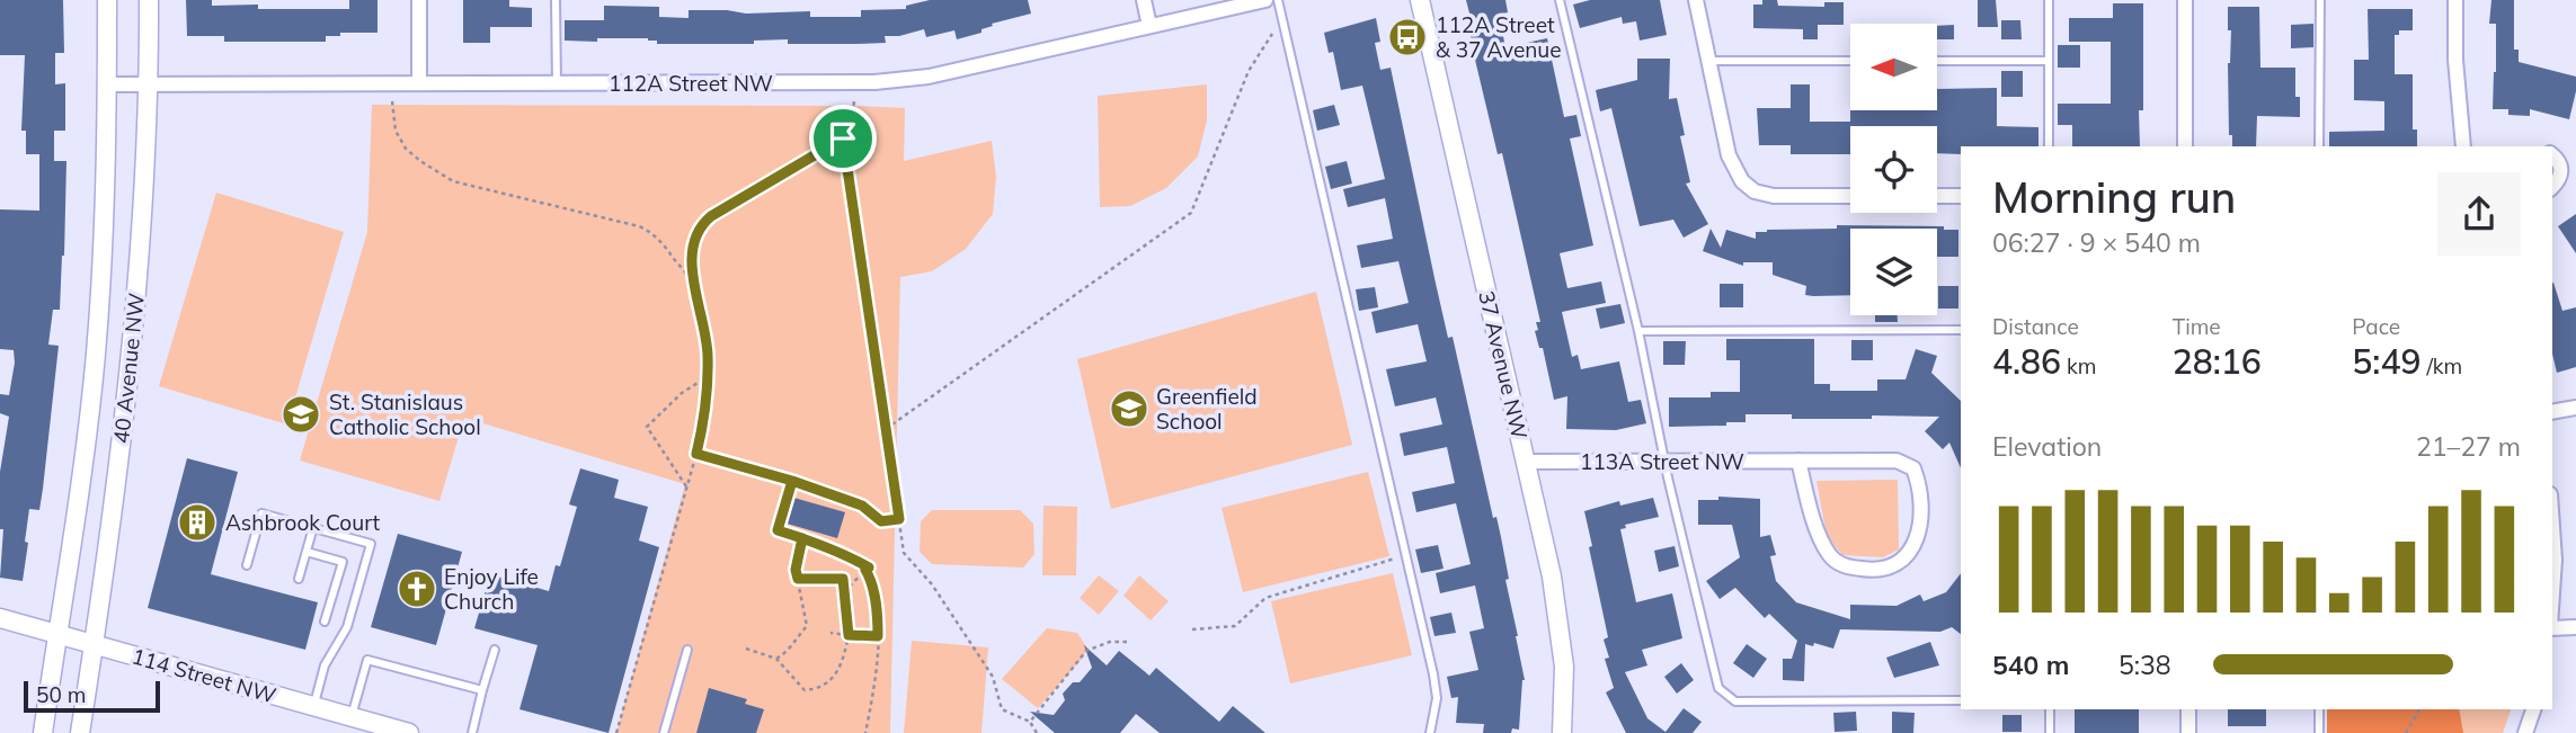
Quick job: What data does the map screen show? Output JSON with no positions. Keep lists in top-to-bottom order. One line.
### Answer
{"streets":{"street":["112A Street NW","37 Avenue NW","40 Avenue NW","113A Street NW","114 Street NW"]},"crossings":[["112A Street NW","40 Avenue NW"],["37 Avenue NW","113A Street NW"],["40 Avenue NW","114 Street NW"]],"places":{"bus stop":["112A Street & 37 Avenue"],"school or university":["Greenfield School","St. Stanislaus Catholic School"],"building":["Ashbrook Court"],"church":["Enjoy Life Church"]},"scale_bar":"50 m","north":"left","page":{"heading":["Morning run","06:27 · 9 × 540 m"],"stats":[["Distance","4.86 km"],["Time","28:16"],["Pace","5:49 /km"]],"chart":["Elevation","21–27 m"],"list":[{"name":"540 m","note":"5:38"}],"scale":"50 m"}}
